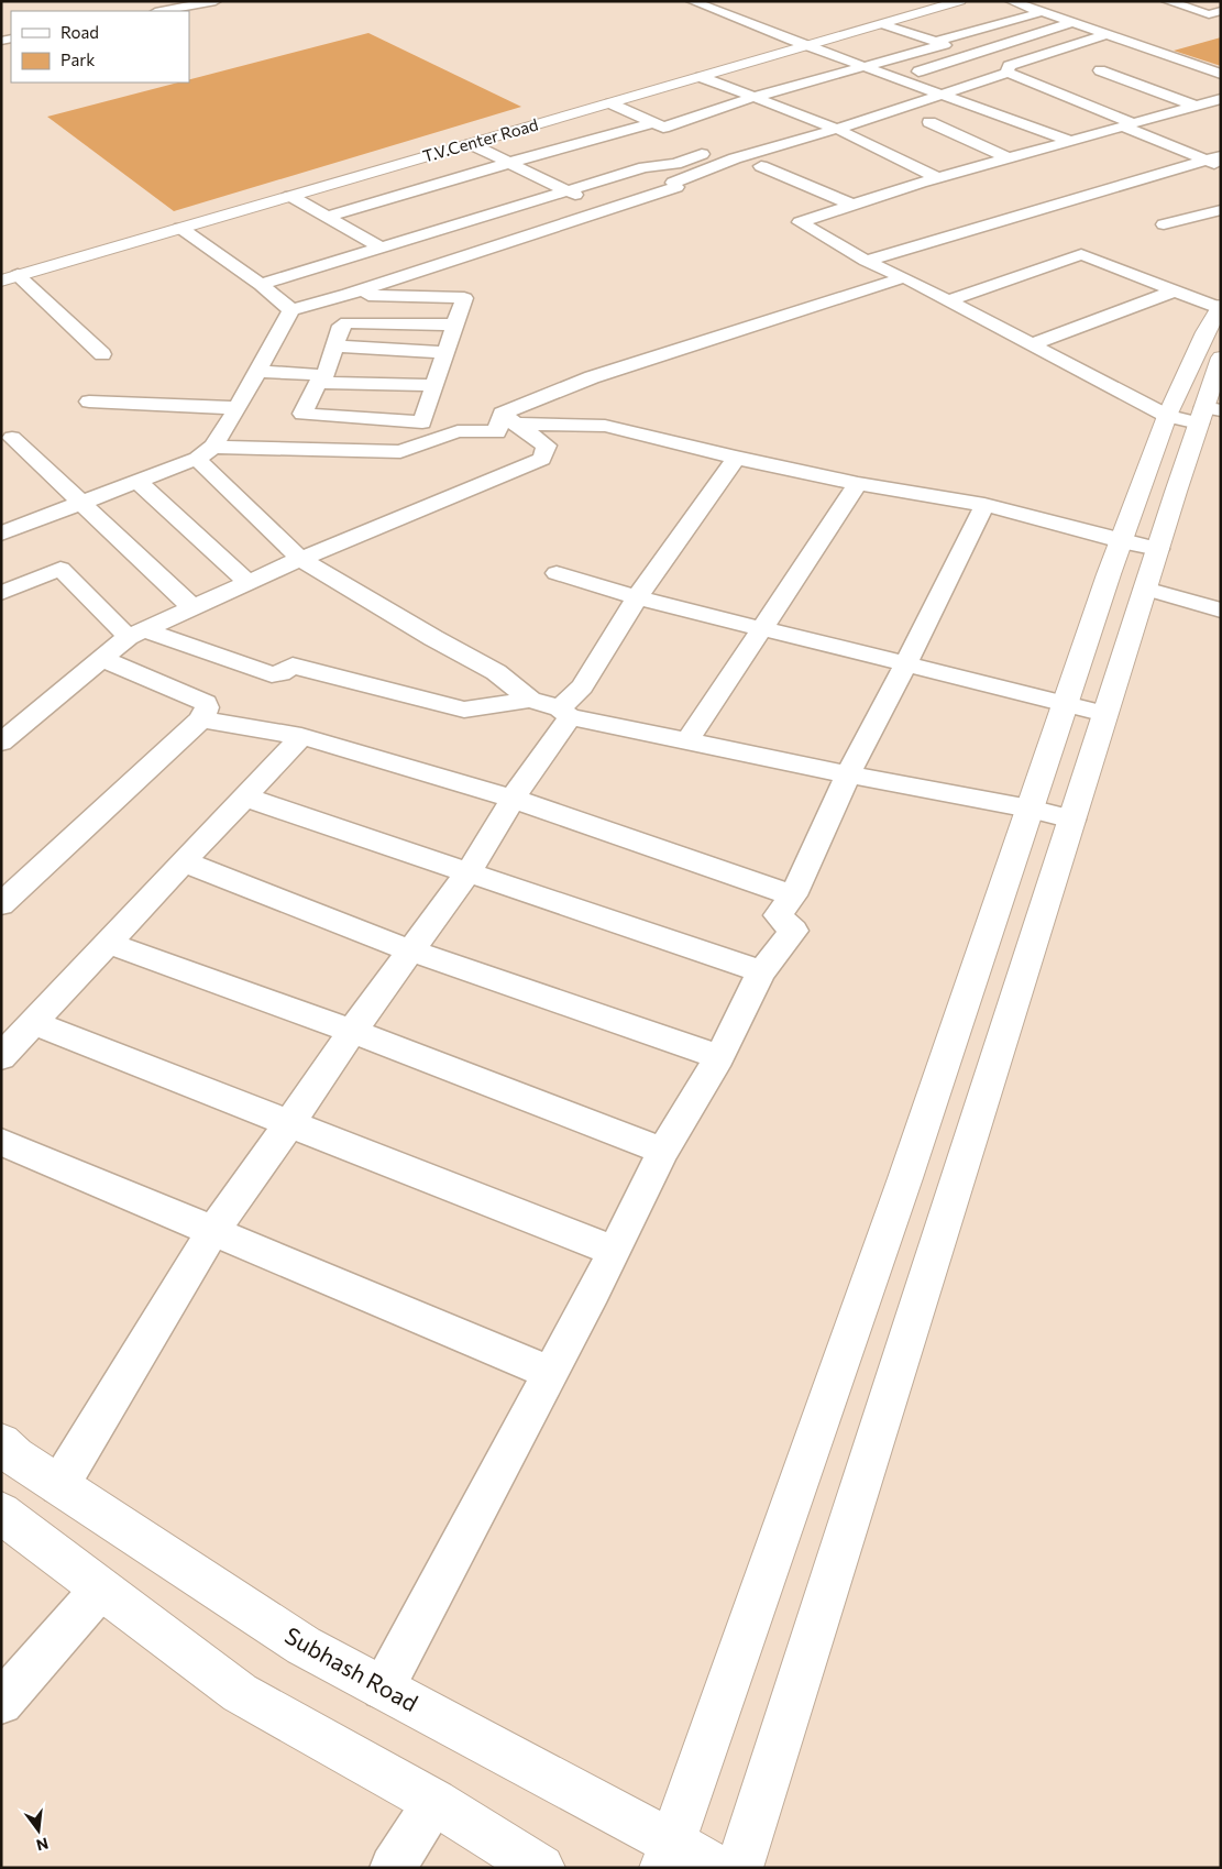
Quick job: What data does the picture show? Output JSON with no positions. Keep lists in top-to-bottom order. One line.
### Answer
{"streets":{"street":["T.V.Center Road","Subhash Road"]},"legend":["Road","Park"],"north":"bottom"}
